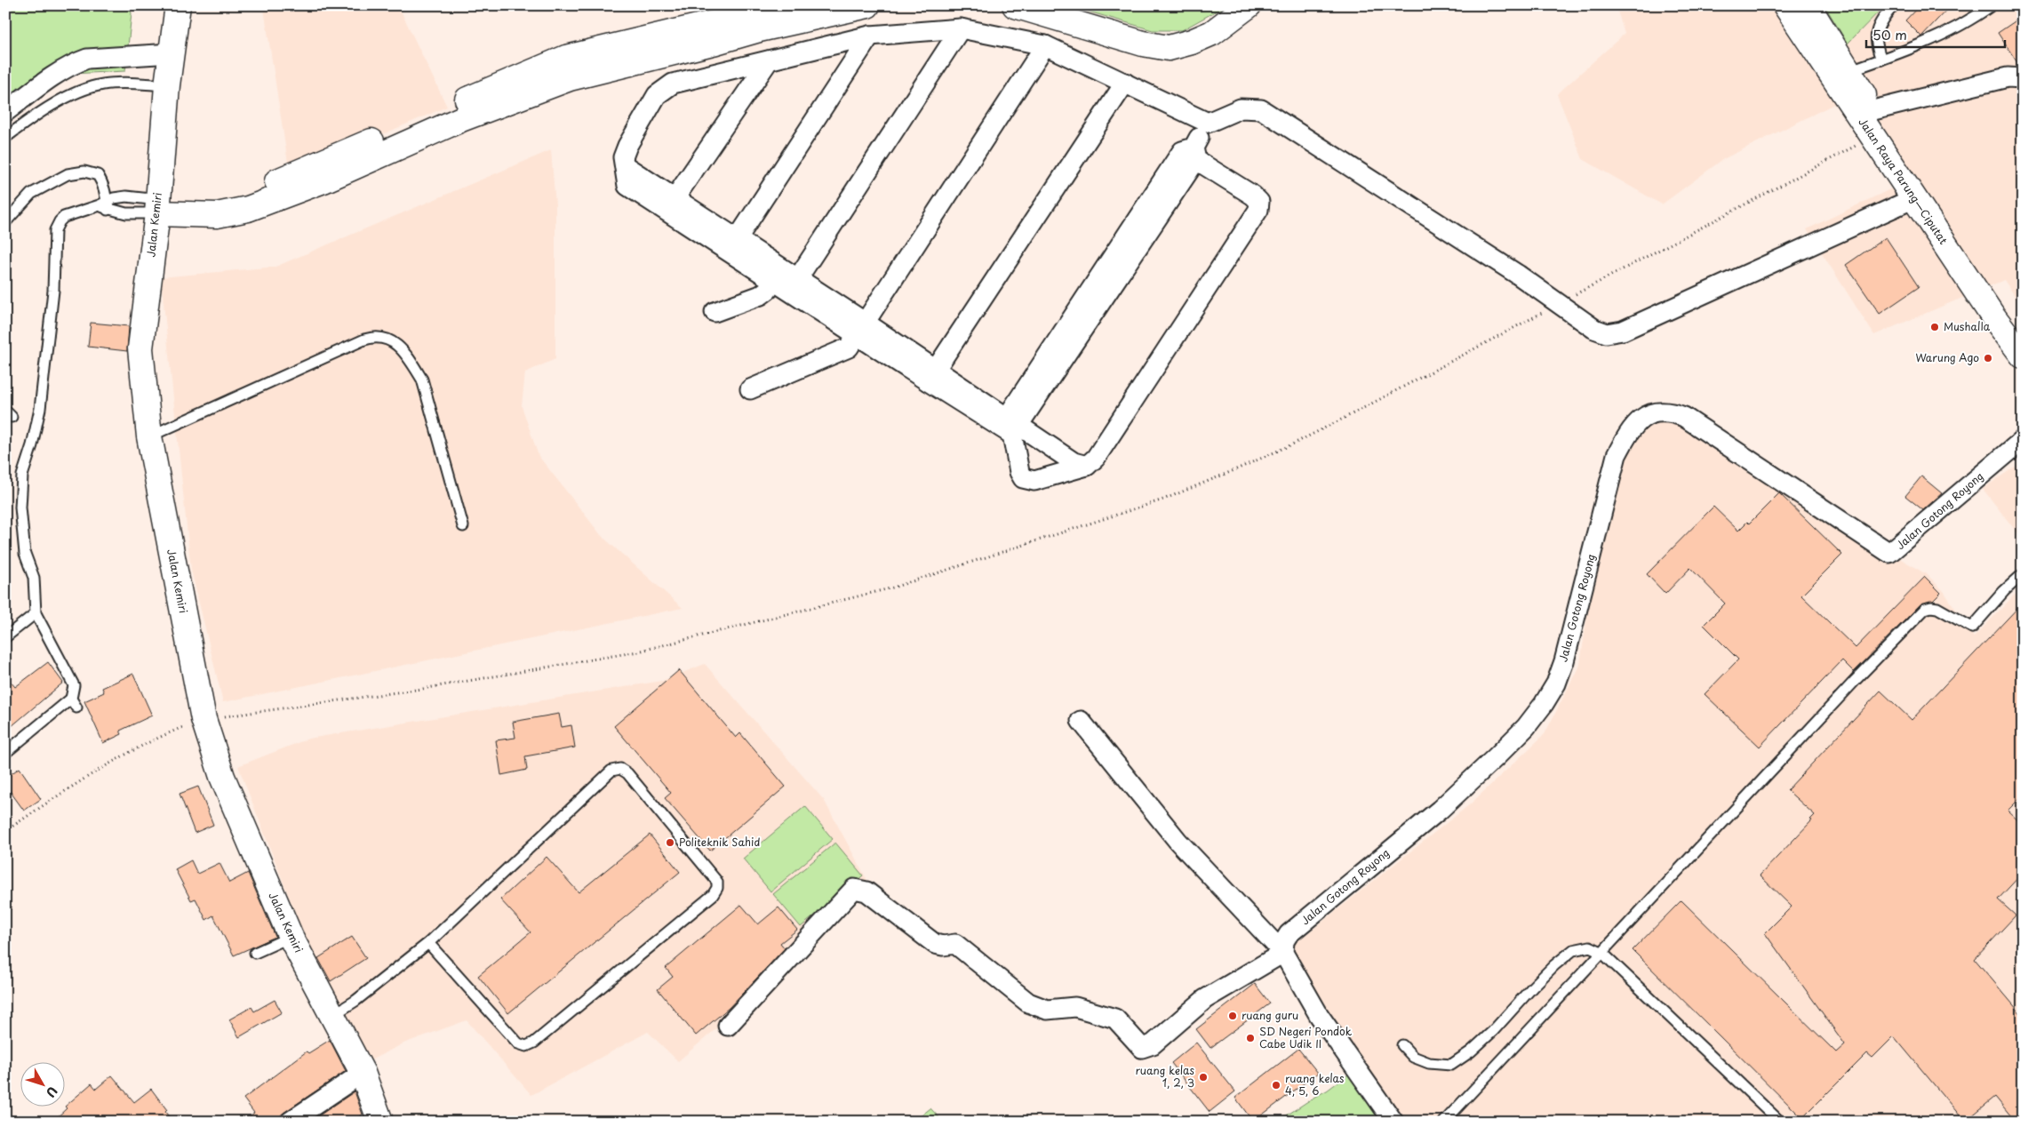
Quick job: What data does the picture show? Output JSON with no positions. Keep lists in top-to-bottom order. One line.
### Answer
{"streets":{"main road":["Jalan Raya Parung—Ciputat","Jalan Kemiri"],"street":["Jalan Gotong Royong"]},"places":["Mushalla","Warung Ago","Politeknik Sahid","ruang guru","SD Negeri Pondok Cabe Udik II","ruang kelas 1, 2, 3","ruang kelas 4, 5, 6"],"scale_bar":"50 m","north":"bottom right"}
